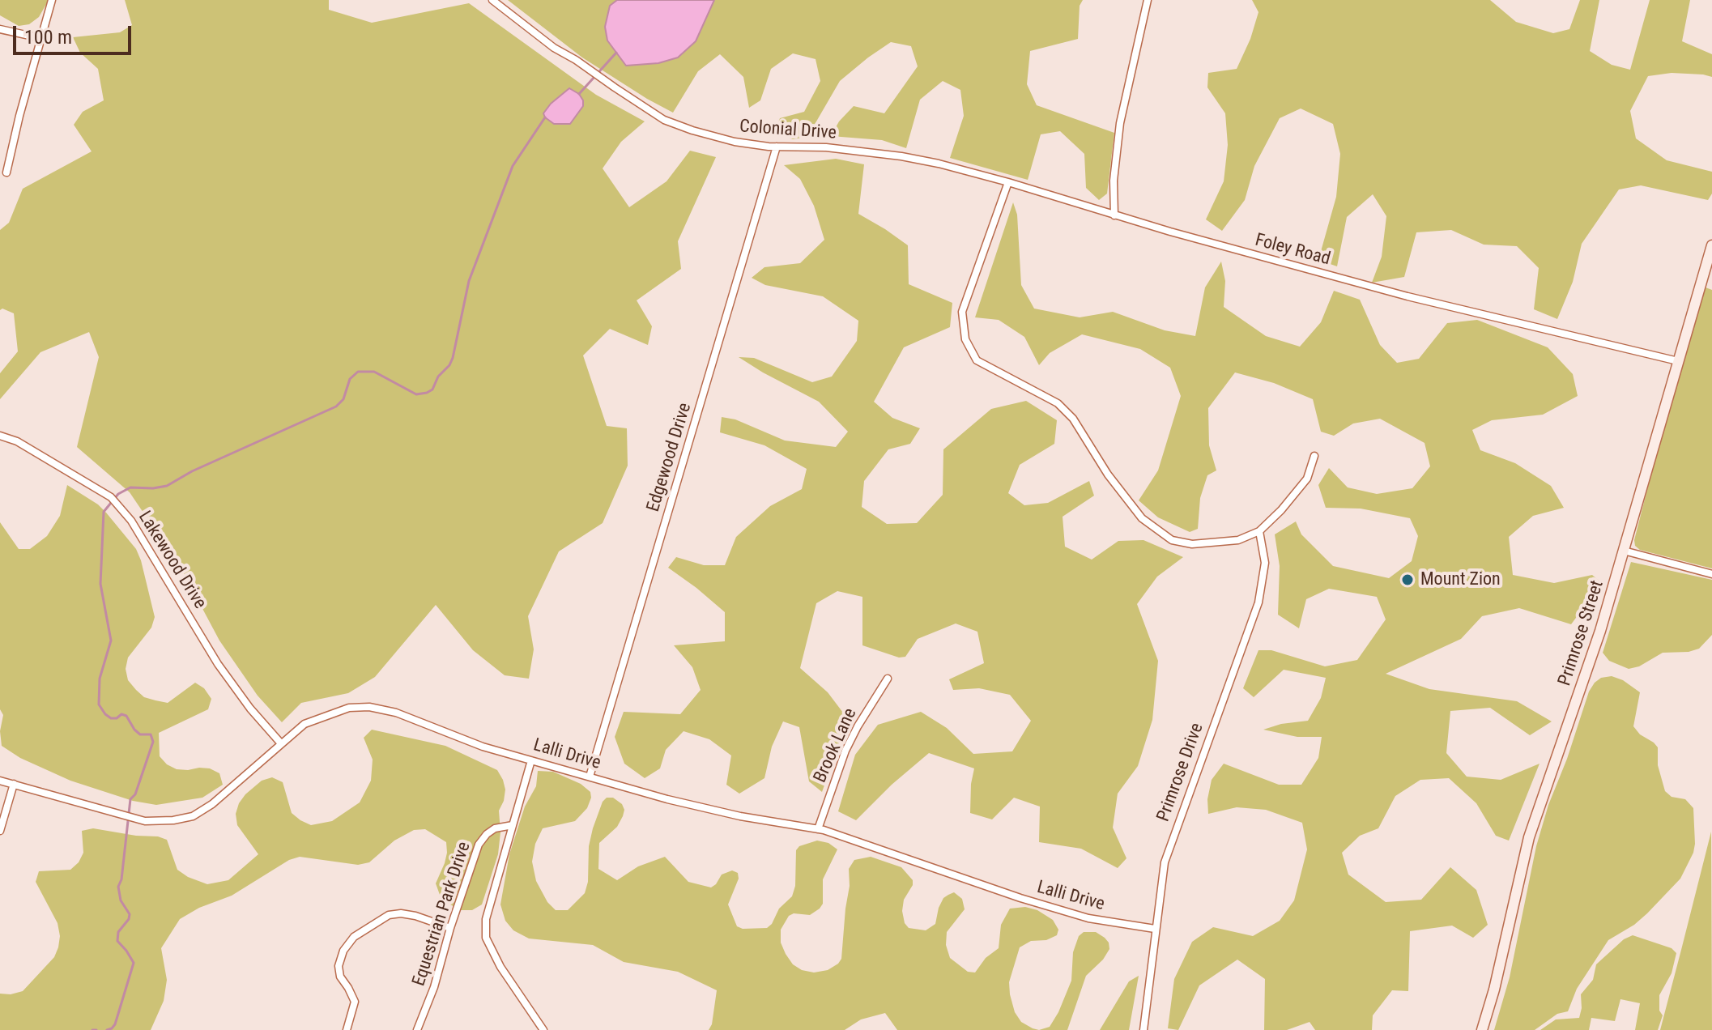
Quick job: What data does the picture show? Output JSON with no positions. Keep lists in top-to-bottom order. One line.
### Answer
{"streets":{"main road":["Primrose Street"],"street":["Colonial Drive","Foley Road","Edgewood Drive","Lakewood Drive","Brook Lane","Lalli Drive","Primrose Drive","Equestrian Park Drive"]},"crossings":[["Colonial Drive","Foley Road"],["Colonial Drive","Edgewood Drive"],["Foley Road","Primrose Street"],["Edgewood Drive","Lalli Drive"],["Lakewood Drive","Lalli Drive"],["Brook Lane","Lalli Drive"],["Lalli Drive","Primrose Drive"]],"places":["Mount Zion"],"scale_bar":"100 m"}
